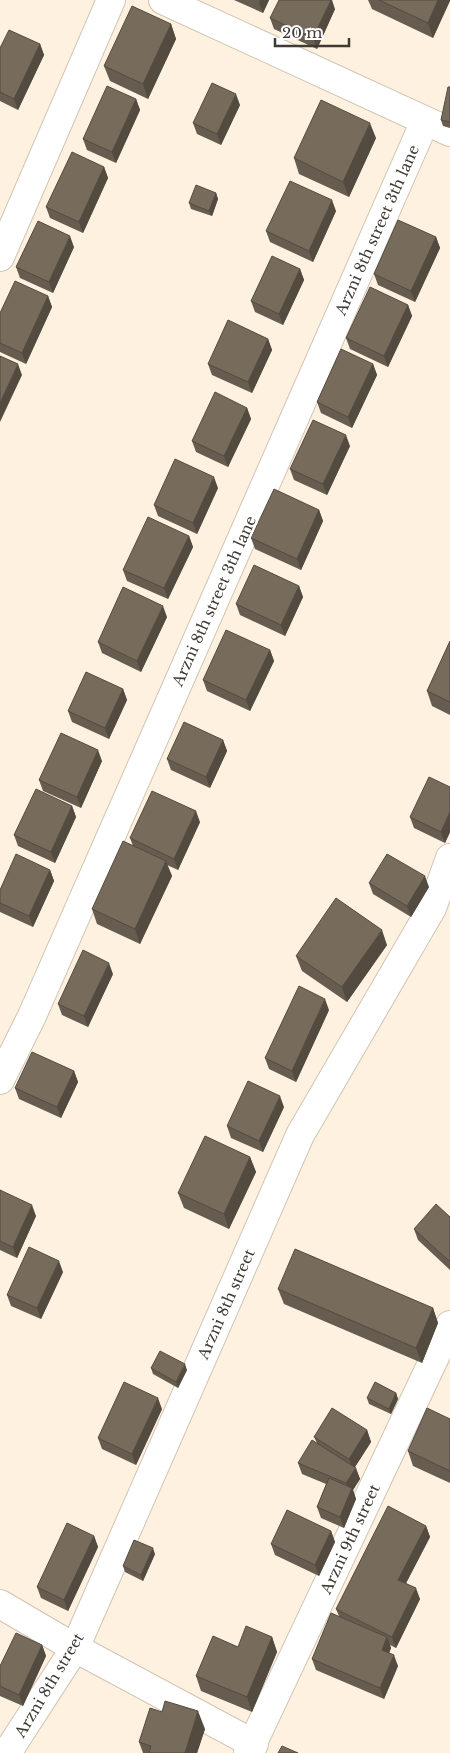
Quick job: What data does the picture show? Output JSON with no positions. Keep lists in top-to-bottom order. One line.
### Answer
{"streets":{"street":["Arzni 8th street 3th lane","Arzni 8th street","Arzni 9th street"]},"scale_bar":"20 m"}
